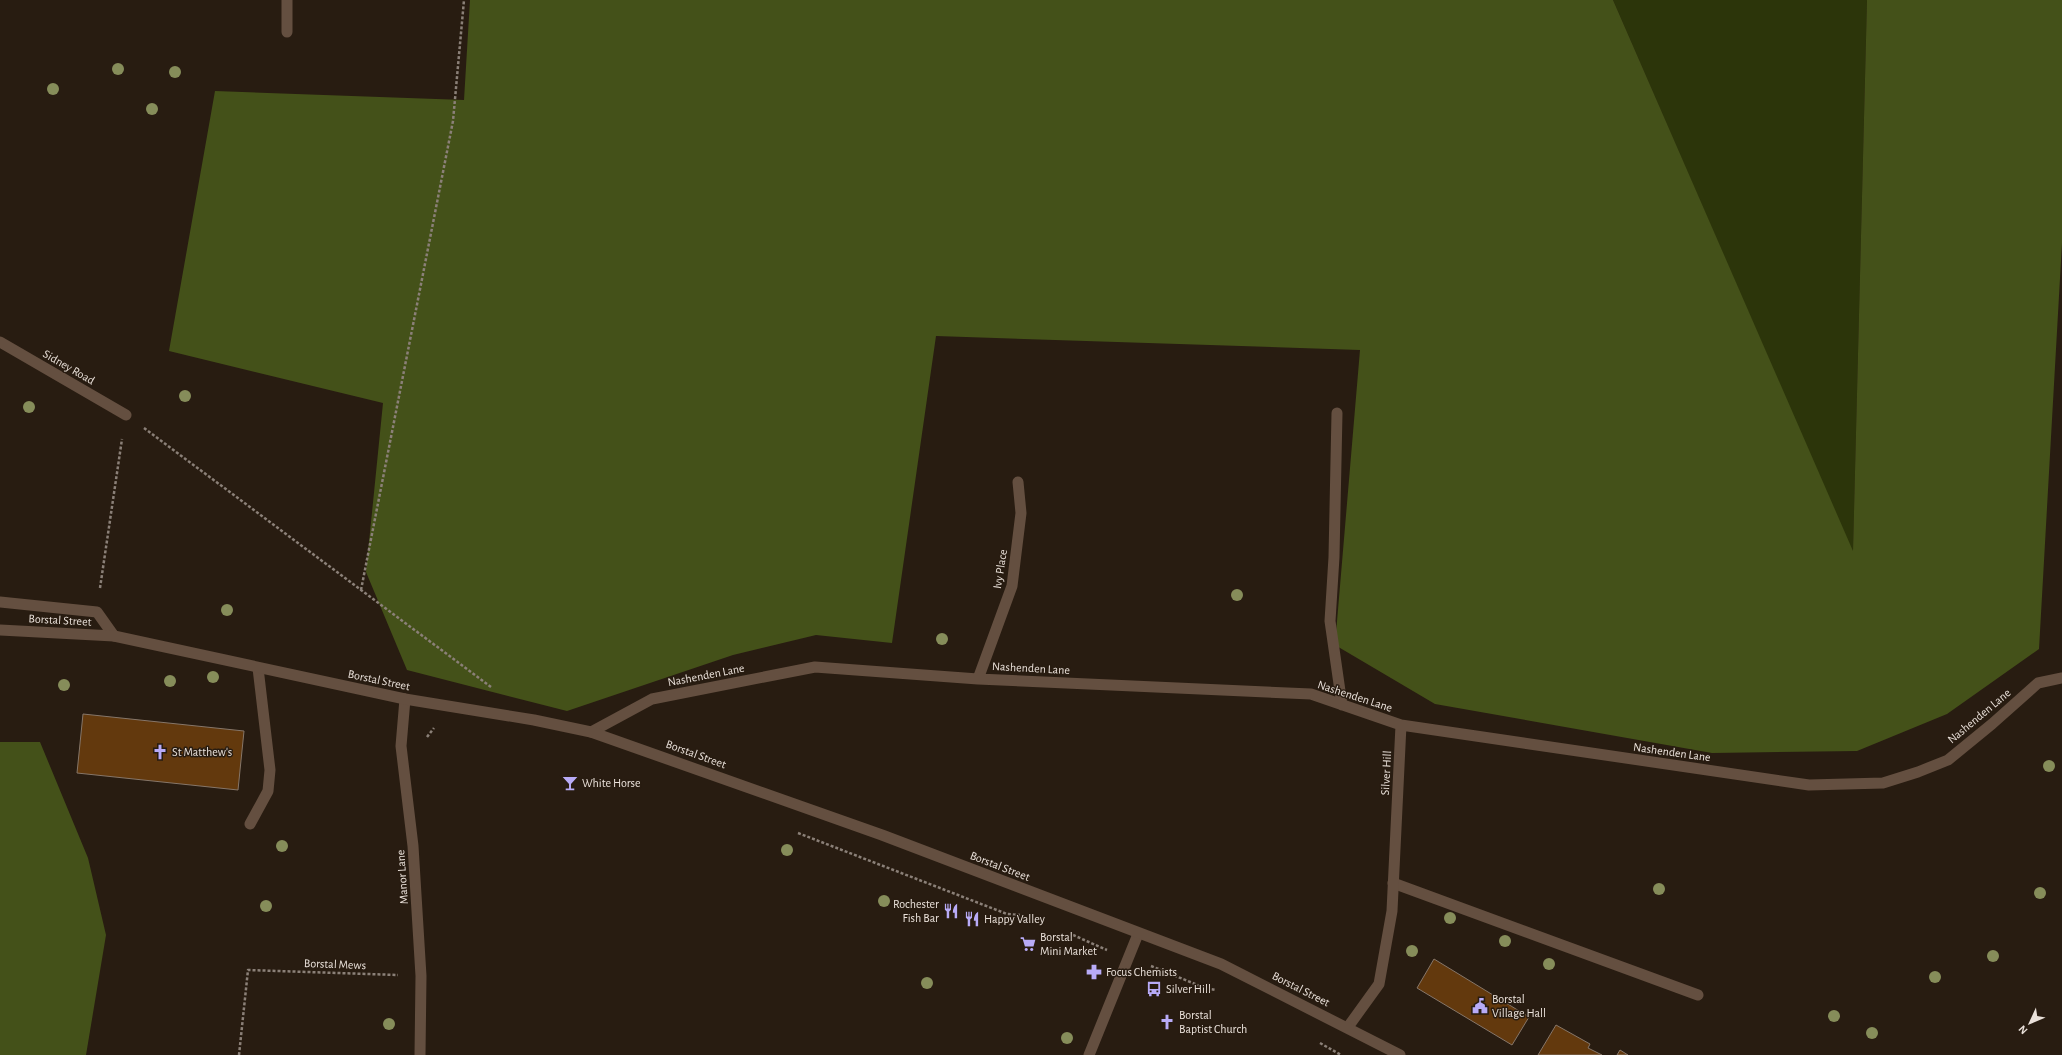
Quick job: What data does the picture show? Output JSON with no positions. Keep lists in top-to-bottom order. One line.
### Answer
{"streets":{"street":["Sidney Road","Ivy Place","Borstal Street","Nashenden Lane","Silver Hill","Manor Lane"],"path":["Borstal Mews"]},"crossings":[["Ivy Place","Nashenden Lane"],["Borstal Street","Nashenden Lane"],["Borstal Street","Silver Hill"],["Borstal Street","Manor Lane"],["Nashenden Lane","Silver Hill"],["Manor Lane","Borstal Mews"]],"places":{"church":["St Matthew's","Borstal Baptist Church"],"bar":["White Horse"],"restaurant":["Rochester Fish Bar","Happy Valley"],"supermarket":["Borstal Mini Market"],"pharmacy":["Focus Chemists"],"bus stop":["Silver Hill"],"public building":["Borstal Village Hall"]},"north":"bottom left"}
